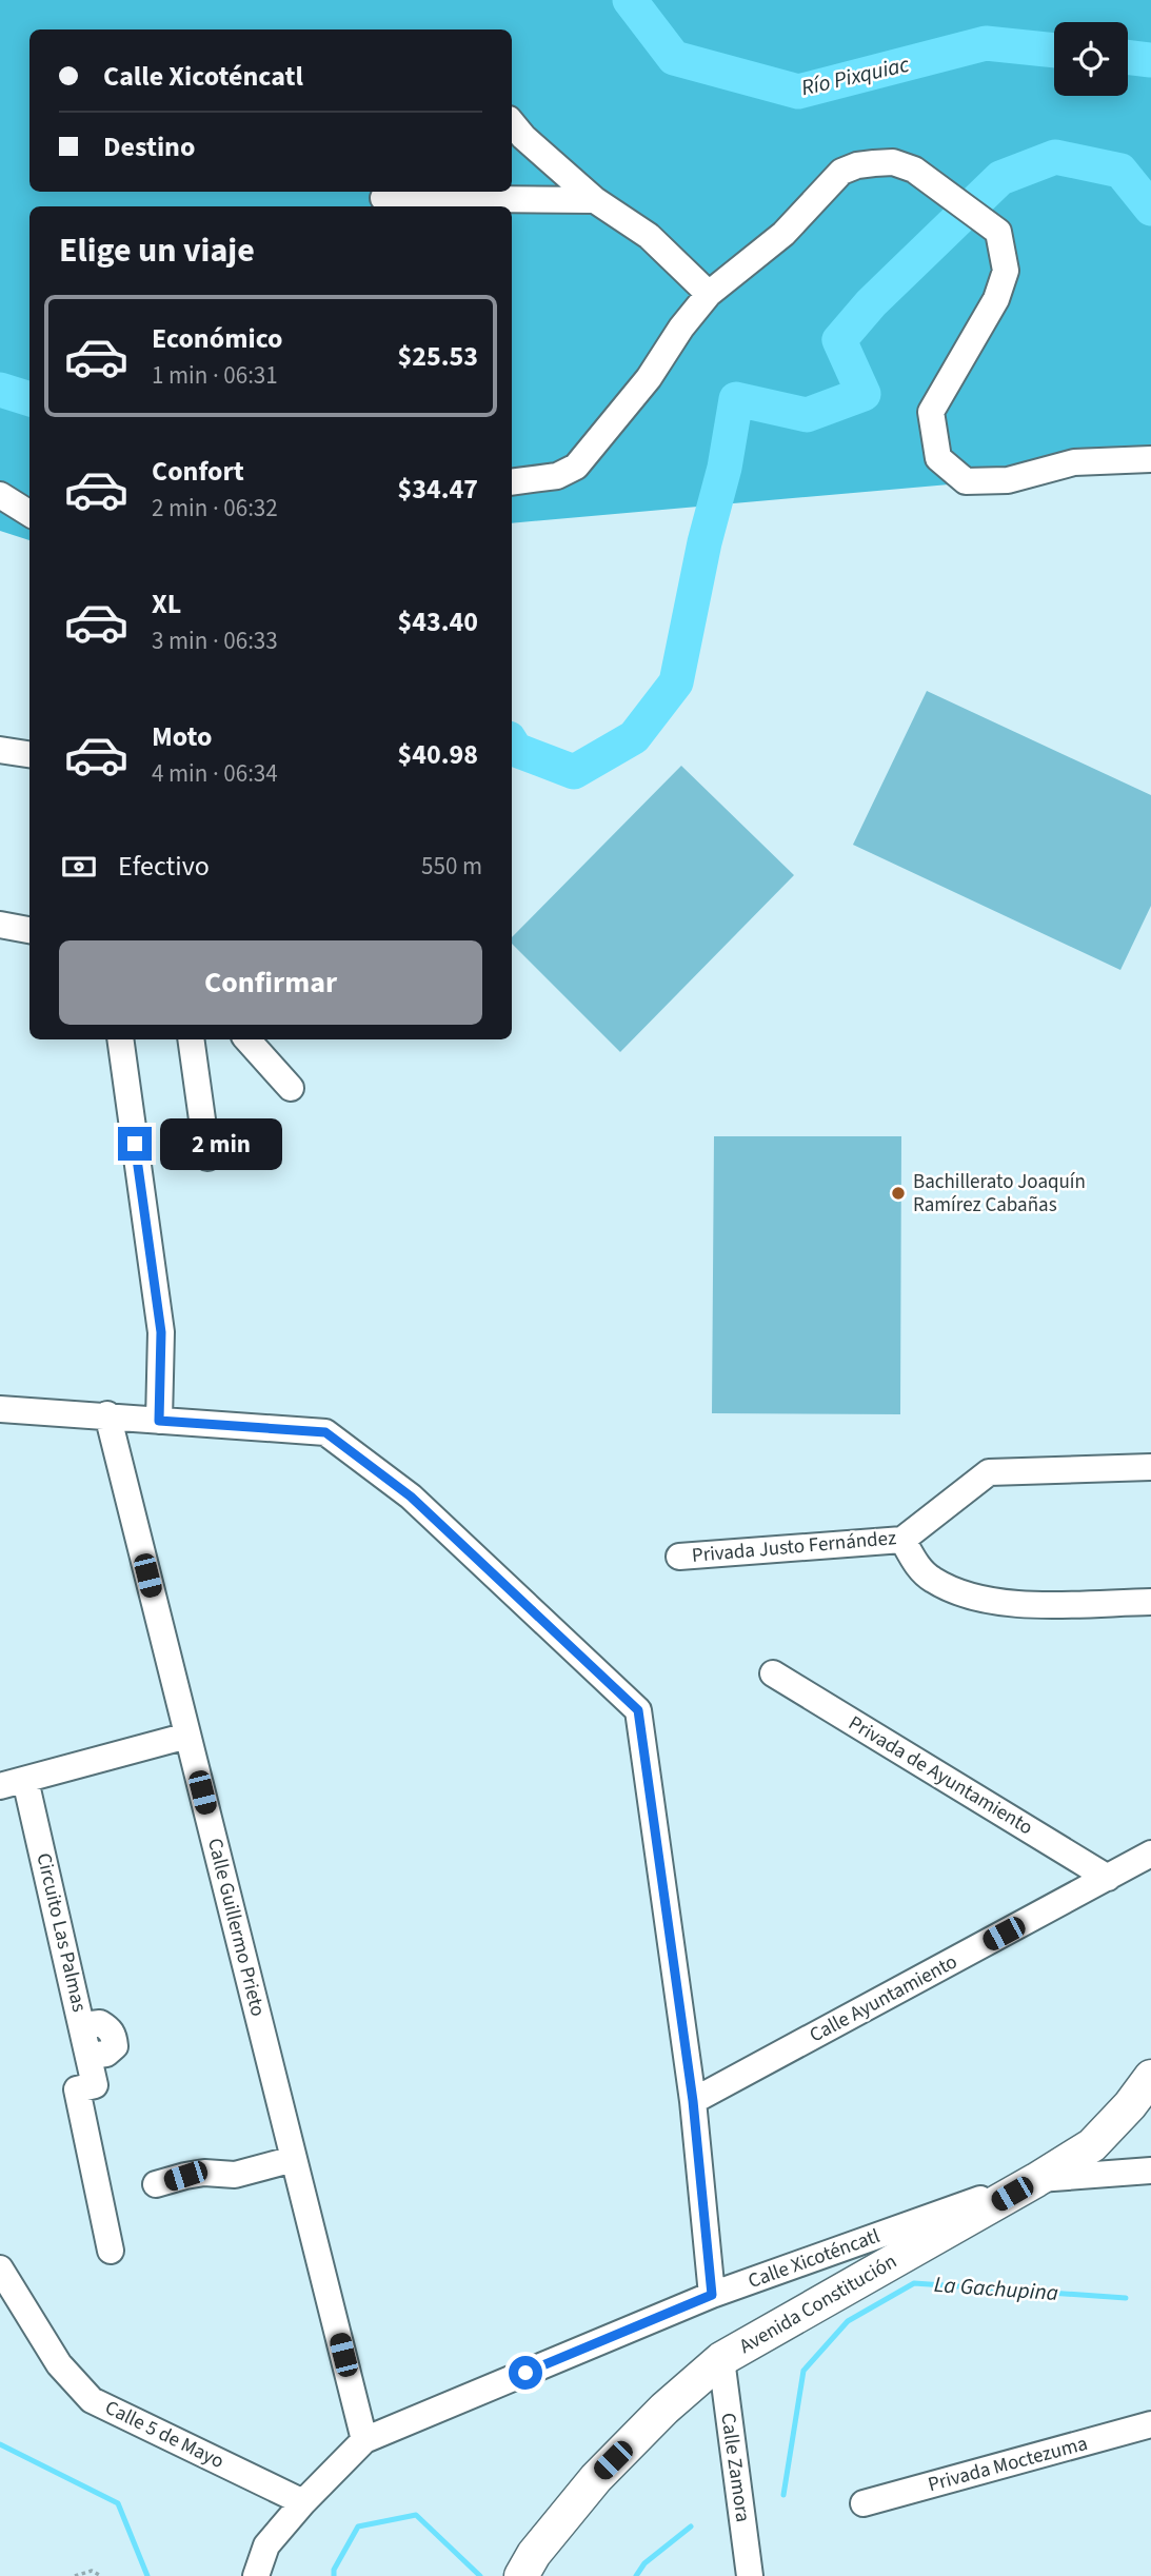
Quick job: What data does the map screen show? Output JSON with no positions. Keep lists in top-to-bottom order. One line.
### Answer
{"streets":{"main road":["Avenida Constitución"],"street":["Privada Justo Fernández","Privada de Ayuntamiento","Calle Guillermo Prieto","Circuito Las Palmas","Calle Ayuntamiento","Calle Xicoténcatl","Calle 5 de Mayo","Privada Moctezuma","Calle Zamora"]},"crossings":[["Privada de Ayuntamiento","Calle Ayuntamiento"],["Calle Guillermo Prieto","Calle Xicoténcatl"],["Calle Xicoténcatl","Avenida Constitución"],["Avenida Constitución","Calle Zamora"]],"water":["Río Pixquiac","La Gachupina"],"places":["Bachillerato Joaquín Ramírez Cabañas"],"page":{"banner":["Calle Xicoténcatl","Destino"],"heading":"Elige un viaje","list":[{"name":"Económico","note":"1 min · 06:31","value":"$25.53"},{"name":"Confort","note":"2 min · 06:32","value":"$34.47"},{"name":"XL","note":"3 min · 06:33","value":"$43.40"},{"name":"Moto","note":"4 min · 06:34","value":"$40.98"}],"pay":["Efectivo","550 m"],"buttons":"Confirmar","bubble":"2 min"}}
